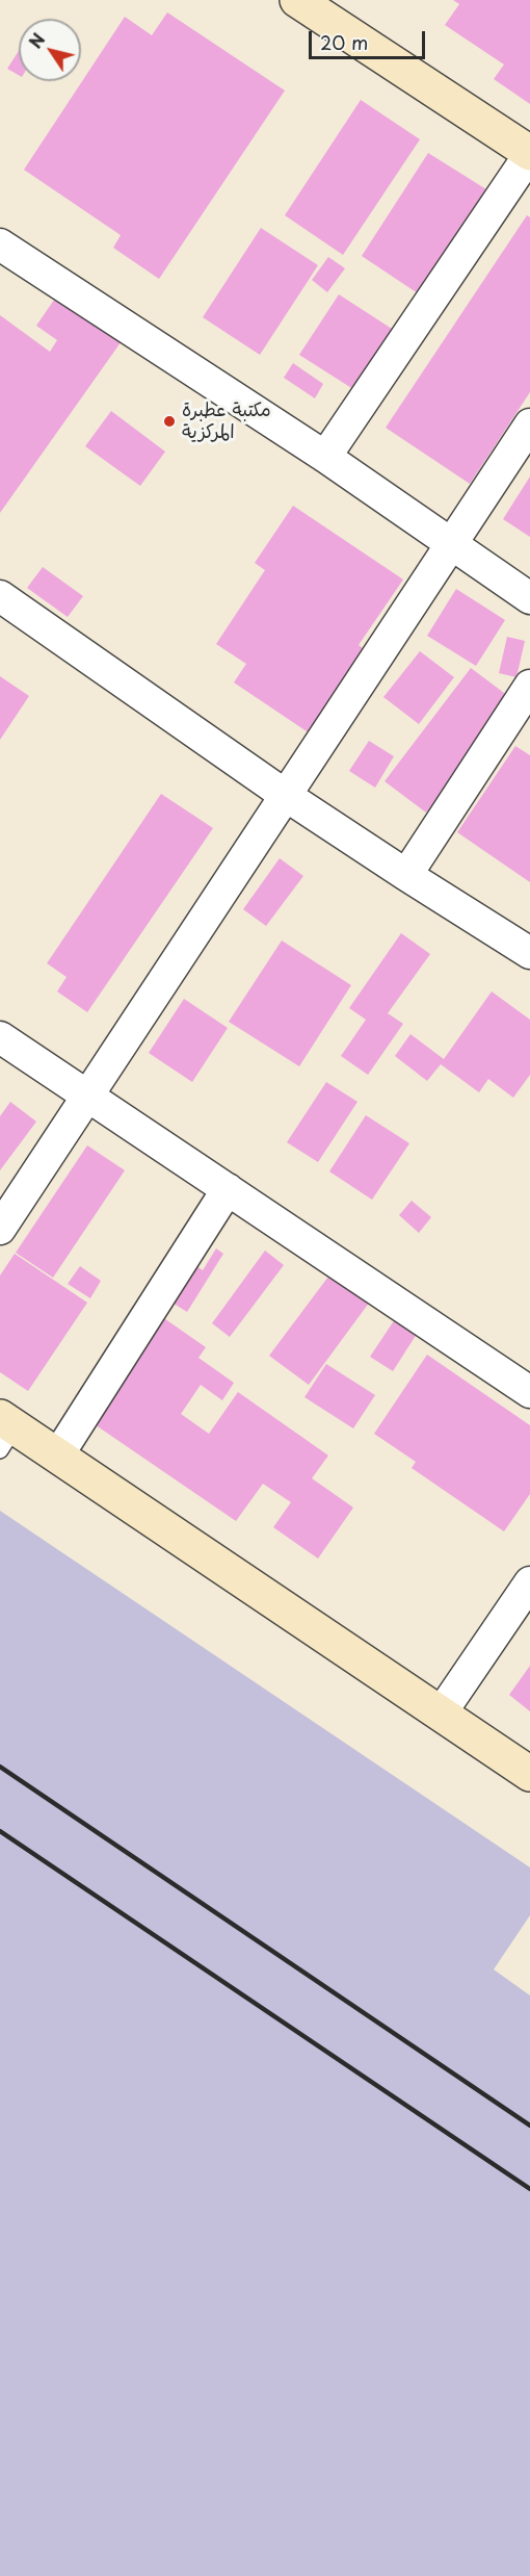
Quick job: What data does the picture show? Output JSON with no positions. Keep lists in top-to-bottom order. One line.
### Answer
{"places":["مكتبة عطبرة المركزية"],"scale_bar":"20 m","north":"top left"}
